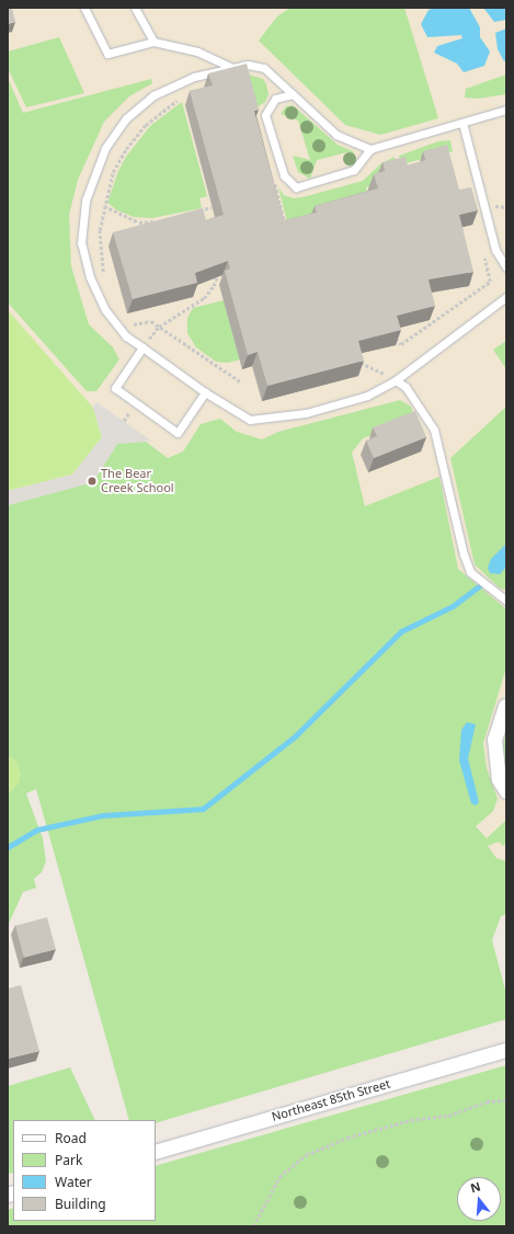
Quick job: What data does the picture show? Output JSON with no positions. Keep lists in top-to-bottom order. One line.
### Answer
{"streets":{"street":["Northeast 85th Street"]},"places":["The Bear Creek School"],"legend":["Road","Park","Water","Building"],"north":"top"}
